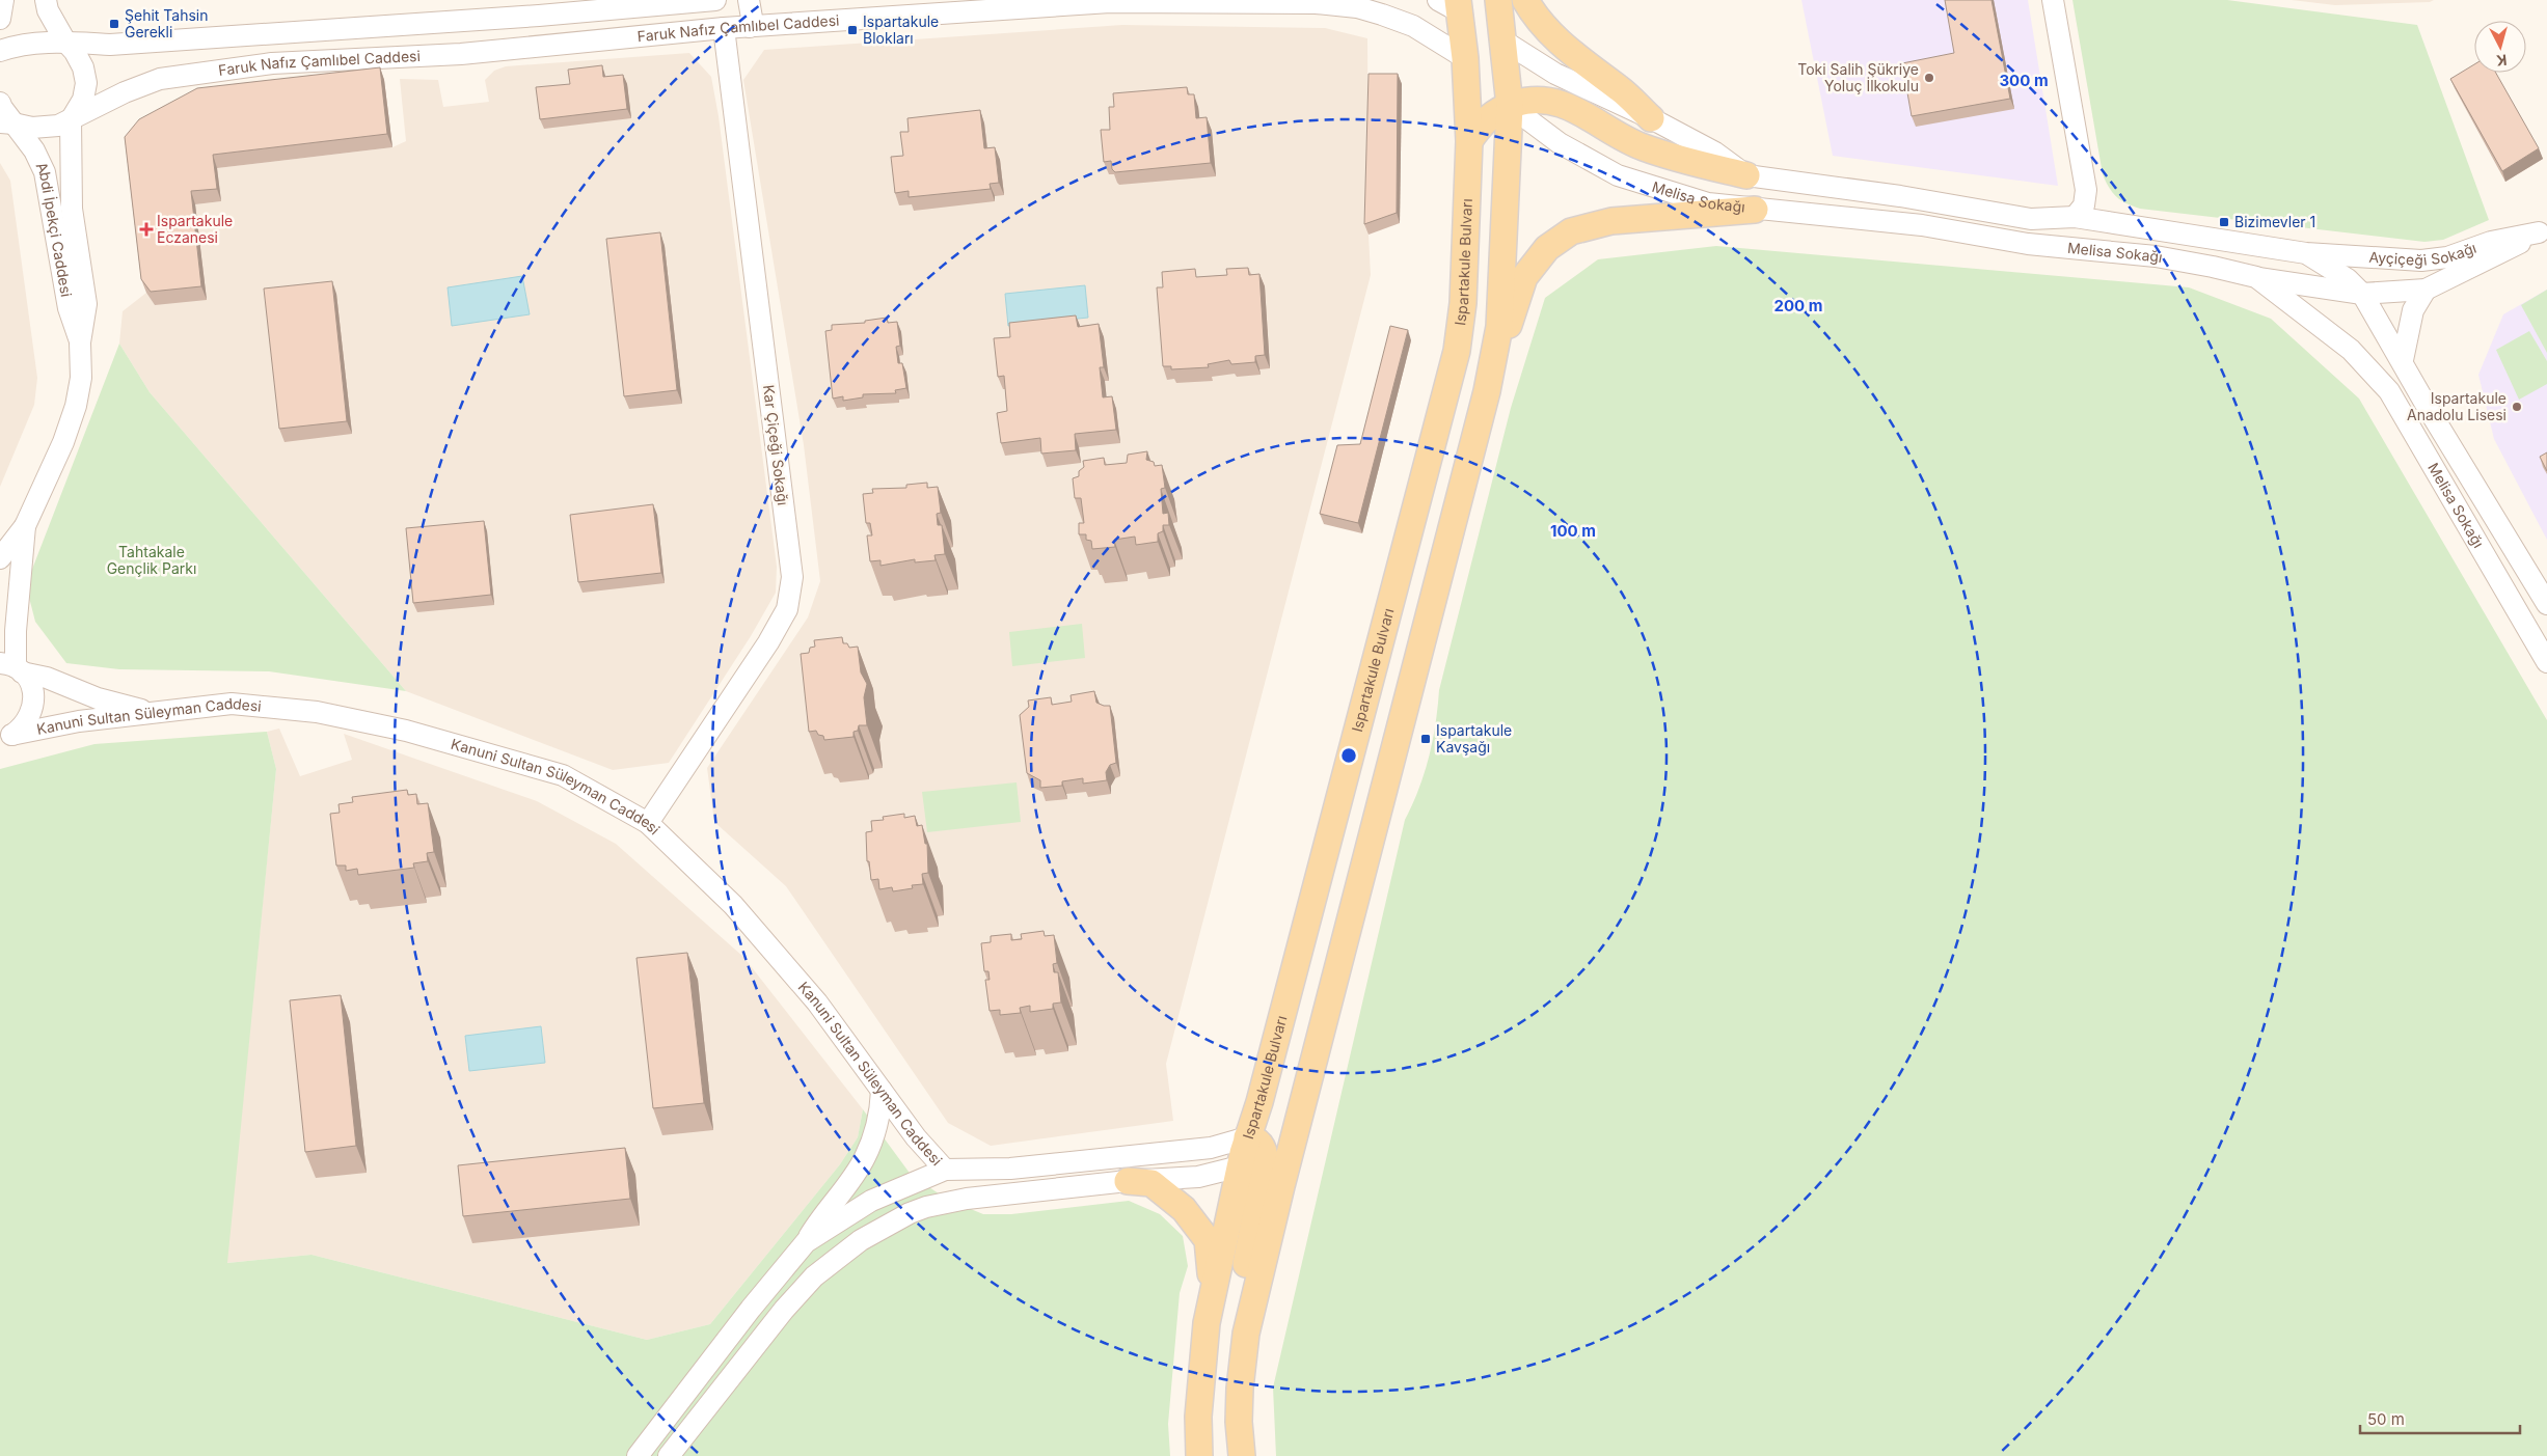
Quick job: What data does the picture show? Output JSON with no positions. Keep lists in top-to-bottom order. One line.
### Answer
{"streets":{"main road":["Ispartakule Bulvarı"],"street":["Faruk Nafız Çamlıbel Caddesi","Melisa Sokağı","Abdi İpekçi Caddesi","Ayçiçeği Sokağı","Kar Çiçeği Sokağı","Kanuni Sultan Süleyman Caddesi"]},"crossings":[["Faruk Nafız Çamlıbel Caddesi","Abdi İpekçi Caddesi"],["Faruk Nafız Çamlıbel Caddesi","Ispartakule Bulvarı"],["Faruk Nafız Çamlıbel Caddesi","Kar Çiçeği Sokağı"],["Melisa Sokağı","Ayçiçeği Sokağı"],["Kar Çiçeği Sokağı","Kanuni Sultan Süleyman Caddesi"]],"parks":["Tahtakale Gençlik Parkı"],"places":{"transit":["Şehit Tahsin Gerekli","Ispartakule Blokları","Bizimevler 1","Ispartakule Kavşağı"],"other":["Toki Salih Şükriye Yoluç İlkokulu","Ispartakule Anadolu Lisesi"],"health":["Ispartakule Eczanesi"]},"scale_bar":"50 m","north":"bottom","rings":["300 m","200 m","100 m"]}
